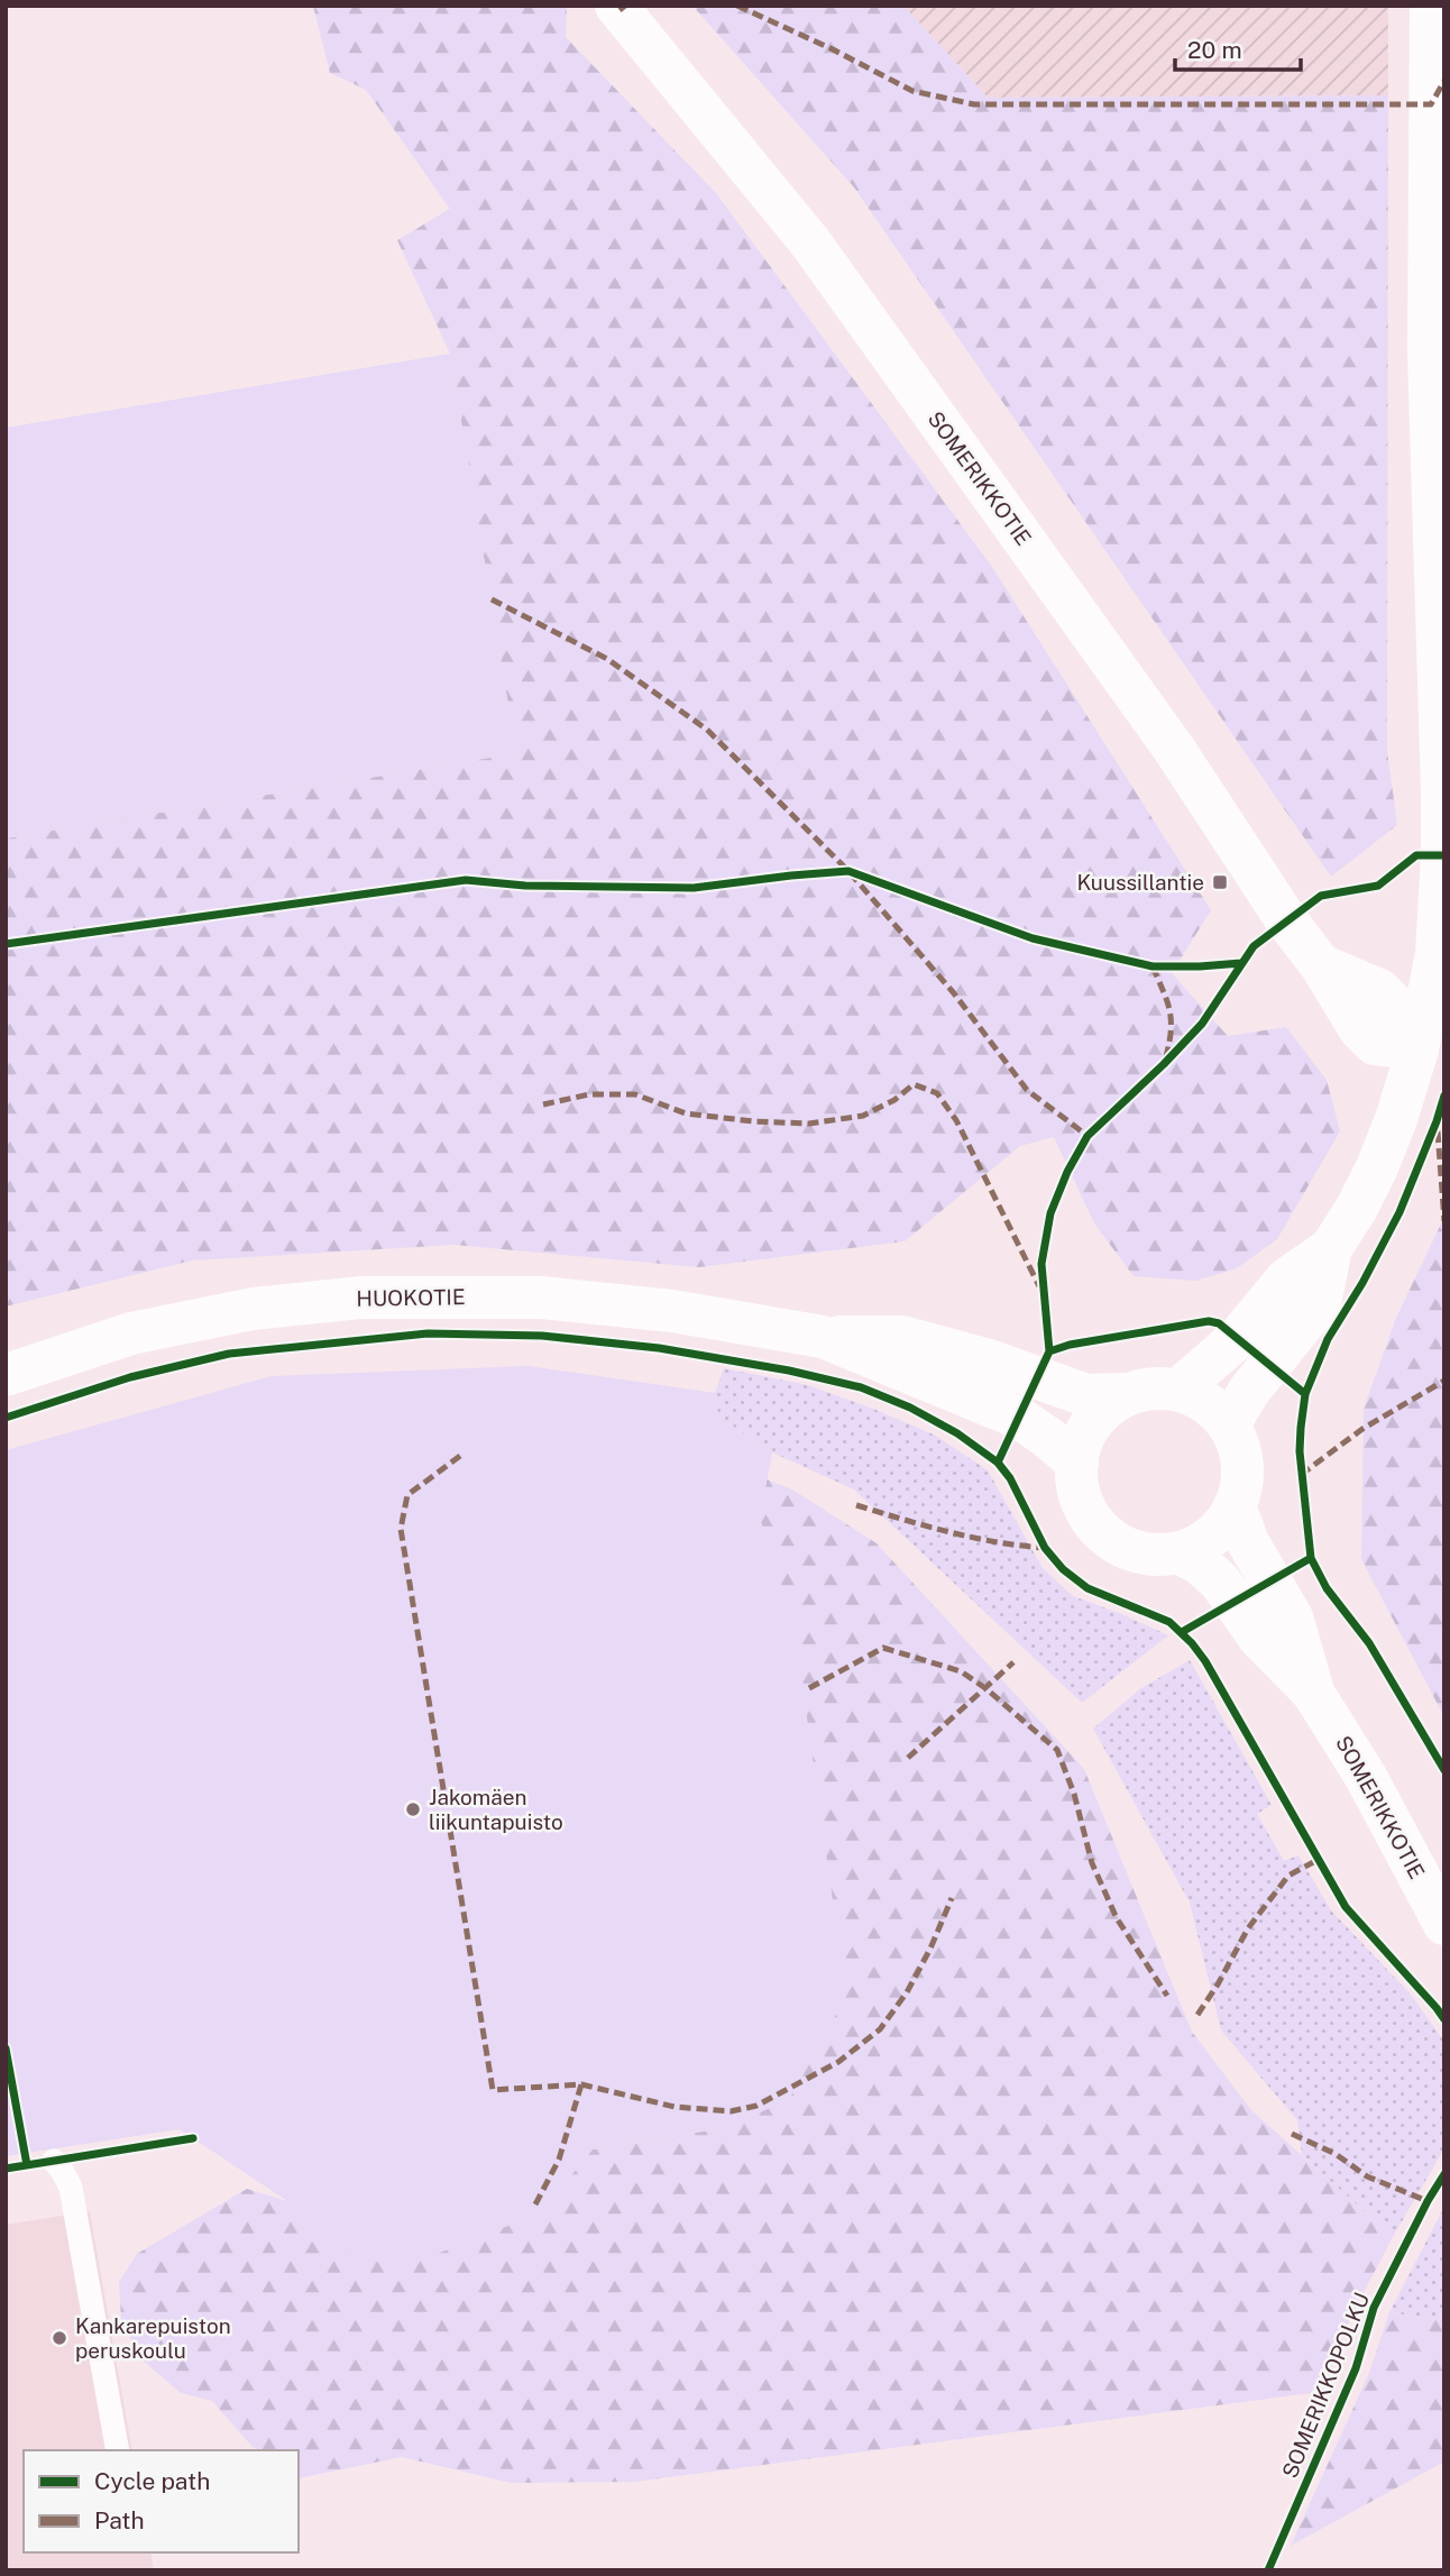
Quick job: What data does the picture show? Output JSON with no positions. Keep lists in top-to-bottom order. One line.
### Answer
{"streets":{"main road":["SOMERIKKOTIE","HUOKOTIE"],"cycle path":["SOMERIKKOPOLKU"]},"crossings":[["SOMERIKKOTIE","HUOKOTIE"]],"places":{"transit":["Kuussillantie"],"other":["Jakomäen liikuntapuisto","Kankarepuiston peruskoulu"]},"legend":["Cycle path","Path"],"scale_bar":"20 m"}
